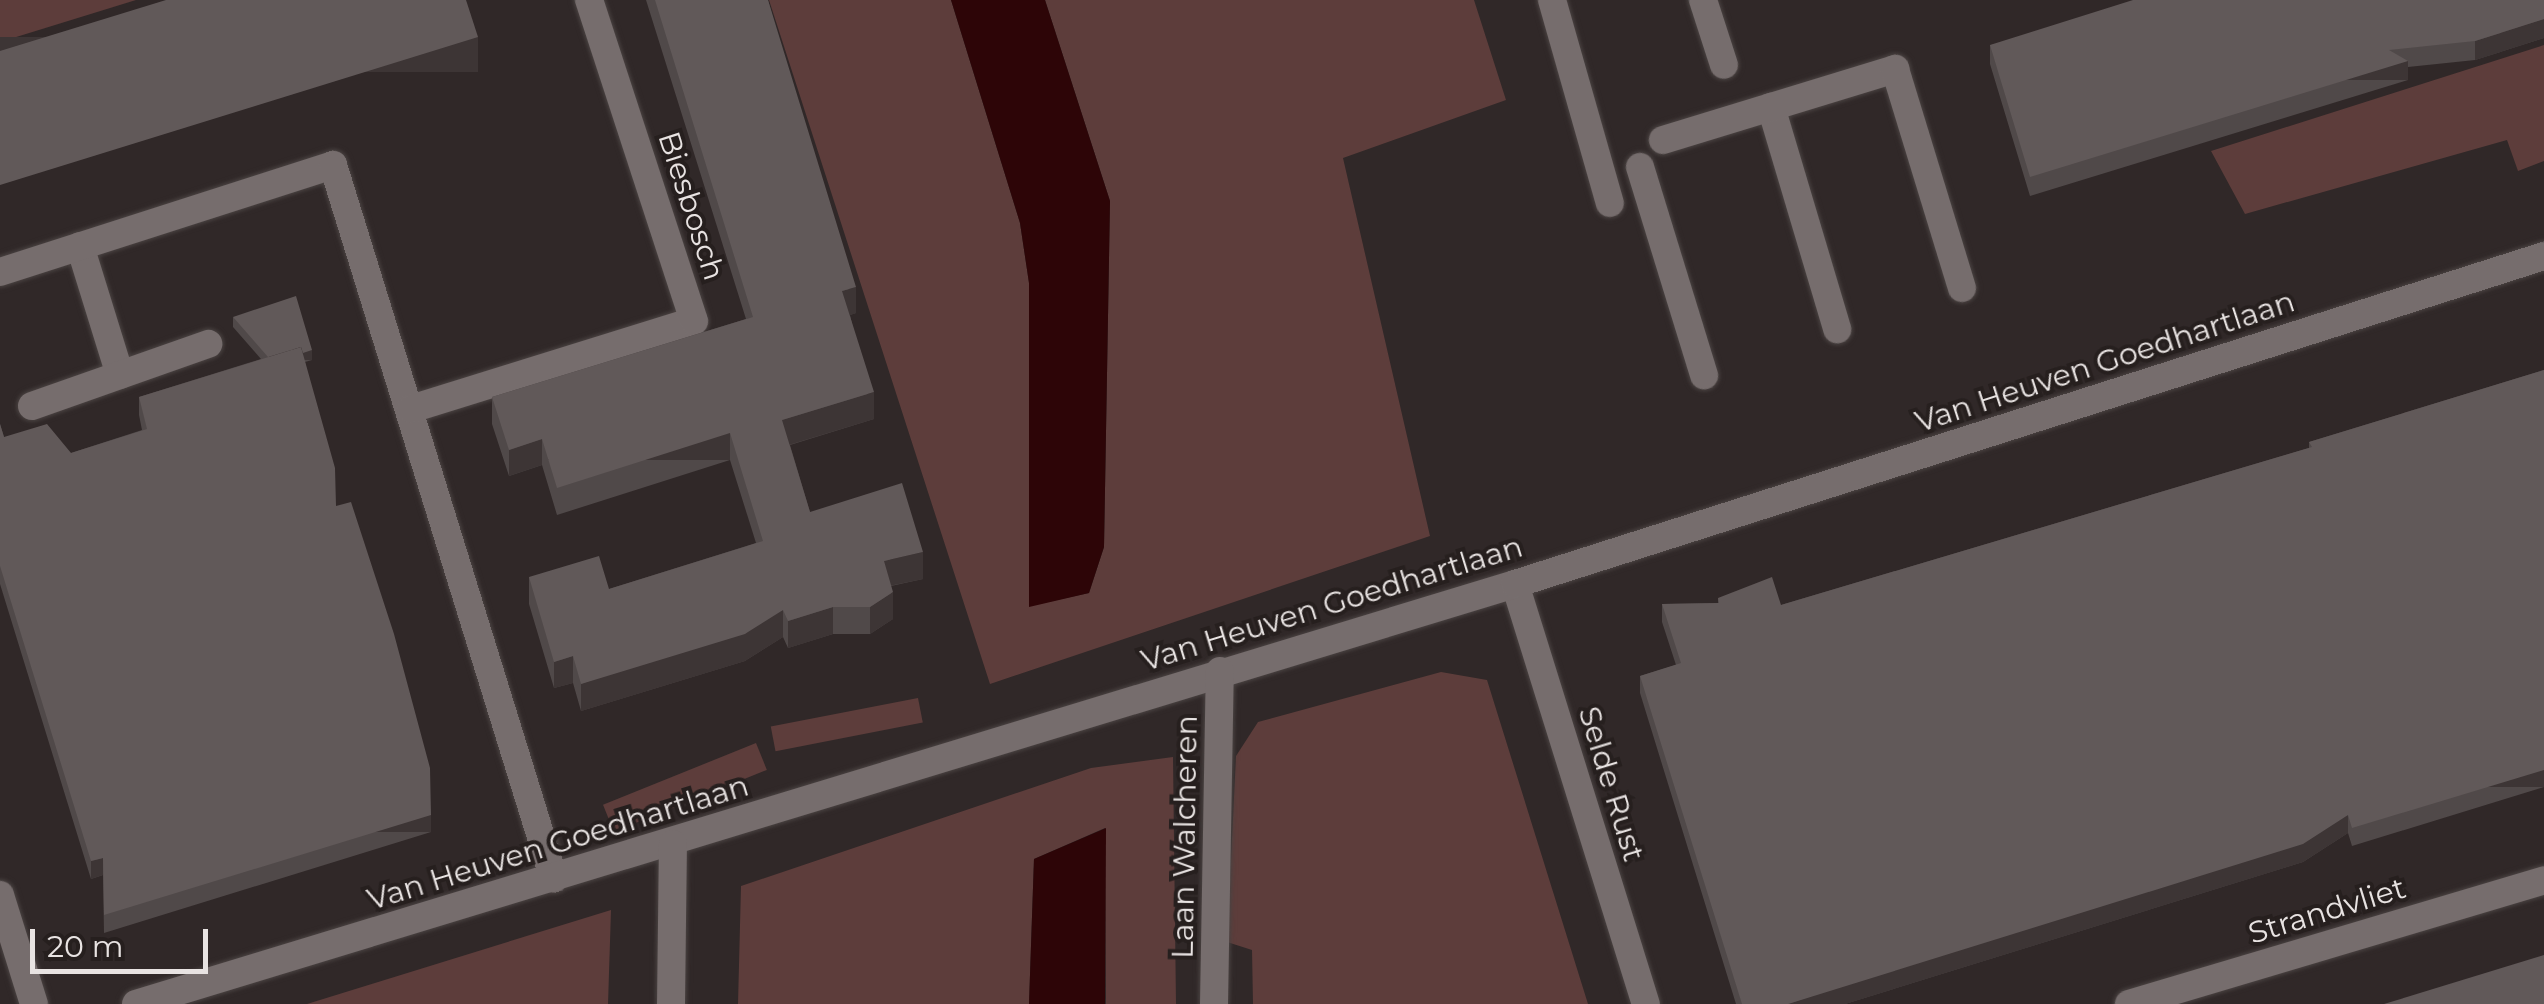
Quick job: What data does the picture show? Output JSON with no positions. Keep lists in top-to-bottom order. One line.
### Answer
{"streets":{"street":["Biesbosch","Van Heuven Goedhartlaan","Selde Rust","Laan Walcheren","Strandvliet"]},"crossings":[["Van Heuven Goedhartlaan","Selde Rust"],["Van Heuven Goedhartlaan","Laan Walcheren"]],"scale_bar":"20 m"}
